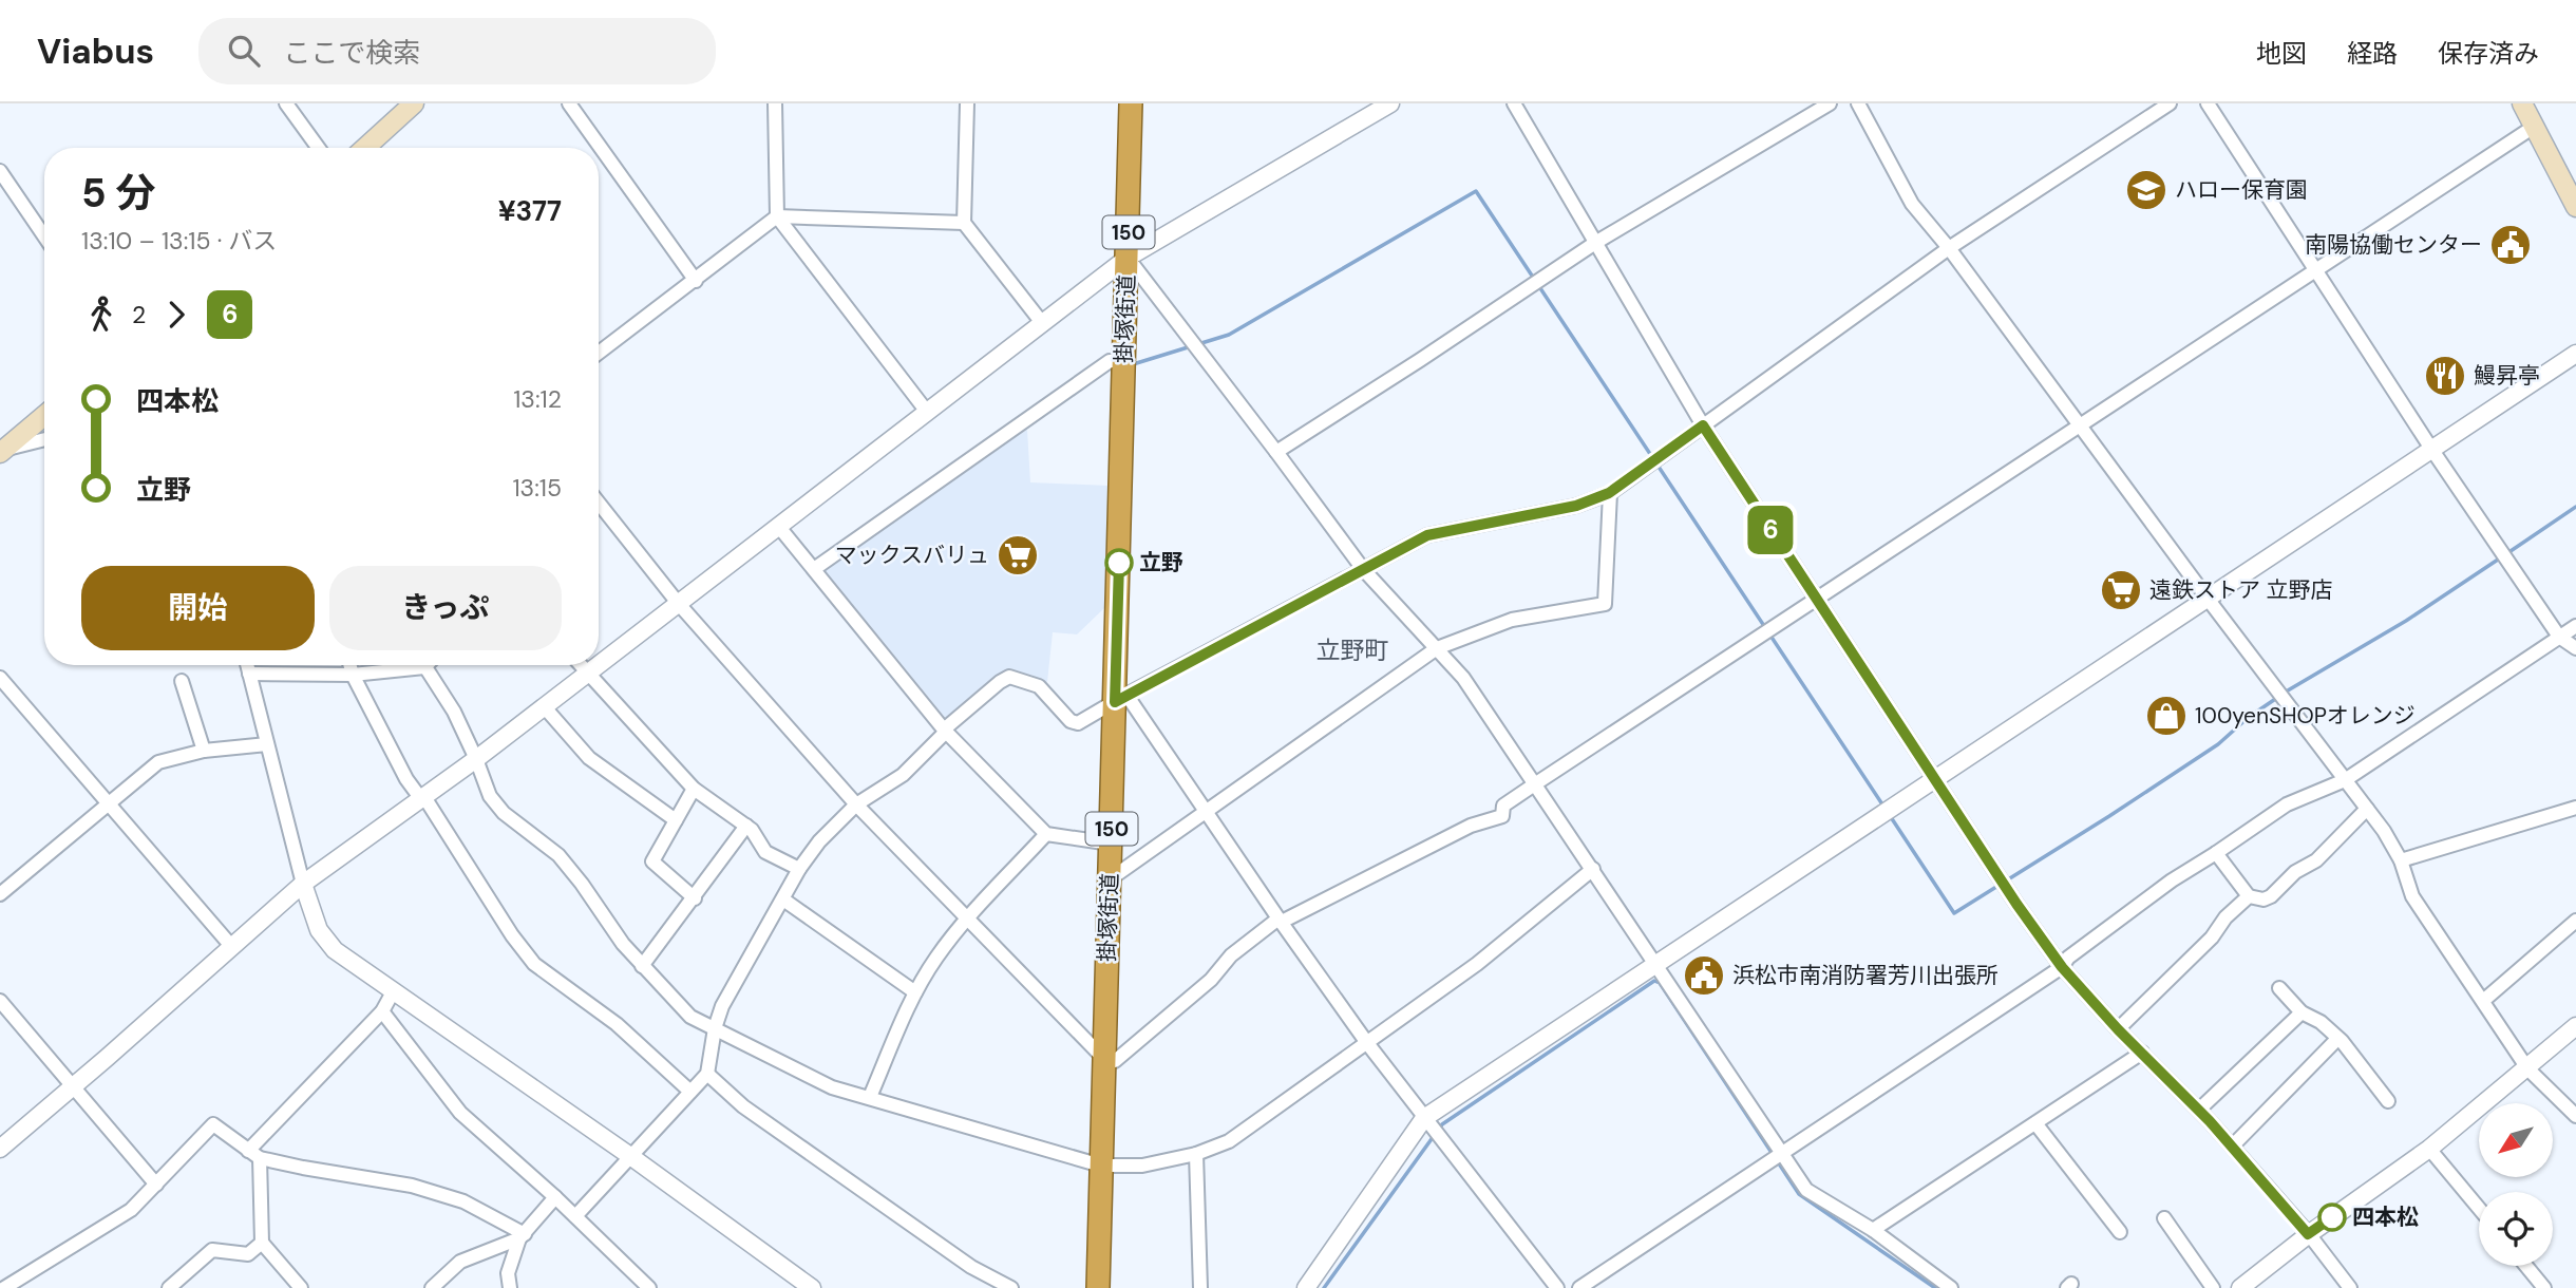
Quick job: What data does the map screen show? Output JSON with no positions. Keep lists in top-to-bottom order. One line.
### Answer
{"streets":{"highway":["150","掛塚街道"]},"districts":["立野町"],"places":{"school or university":["ハロー保育園"],"public building":["南陽協働センター","浜松市南消防署芳川出張所"],"restaurant":["鰻昇亭"],"supermarket":["マックスバリュ","遠鉄ストア 立野店"],"other":["立野","四本松"],"shop":["100yenSHOPオレンジ"]},"lines":["bus line 6"],"north":"bottom left","page":{"header":"Viabus","search":"ここで検索","nav":["地図","経路","保存済み"],"on_map":"6","heading":["5 分","13:10 – 13:15 · バス","¥377"],"legs":["2","6"],"list":[{"name":"四本松","value":"13:12"},{"name":"立野","value":"13:15"}],"buttons":["開始","きっぷ"]}}
